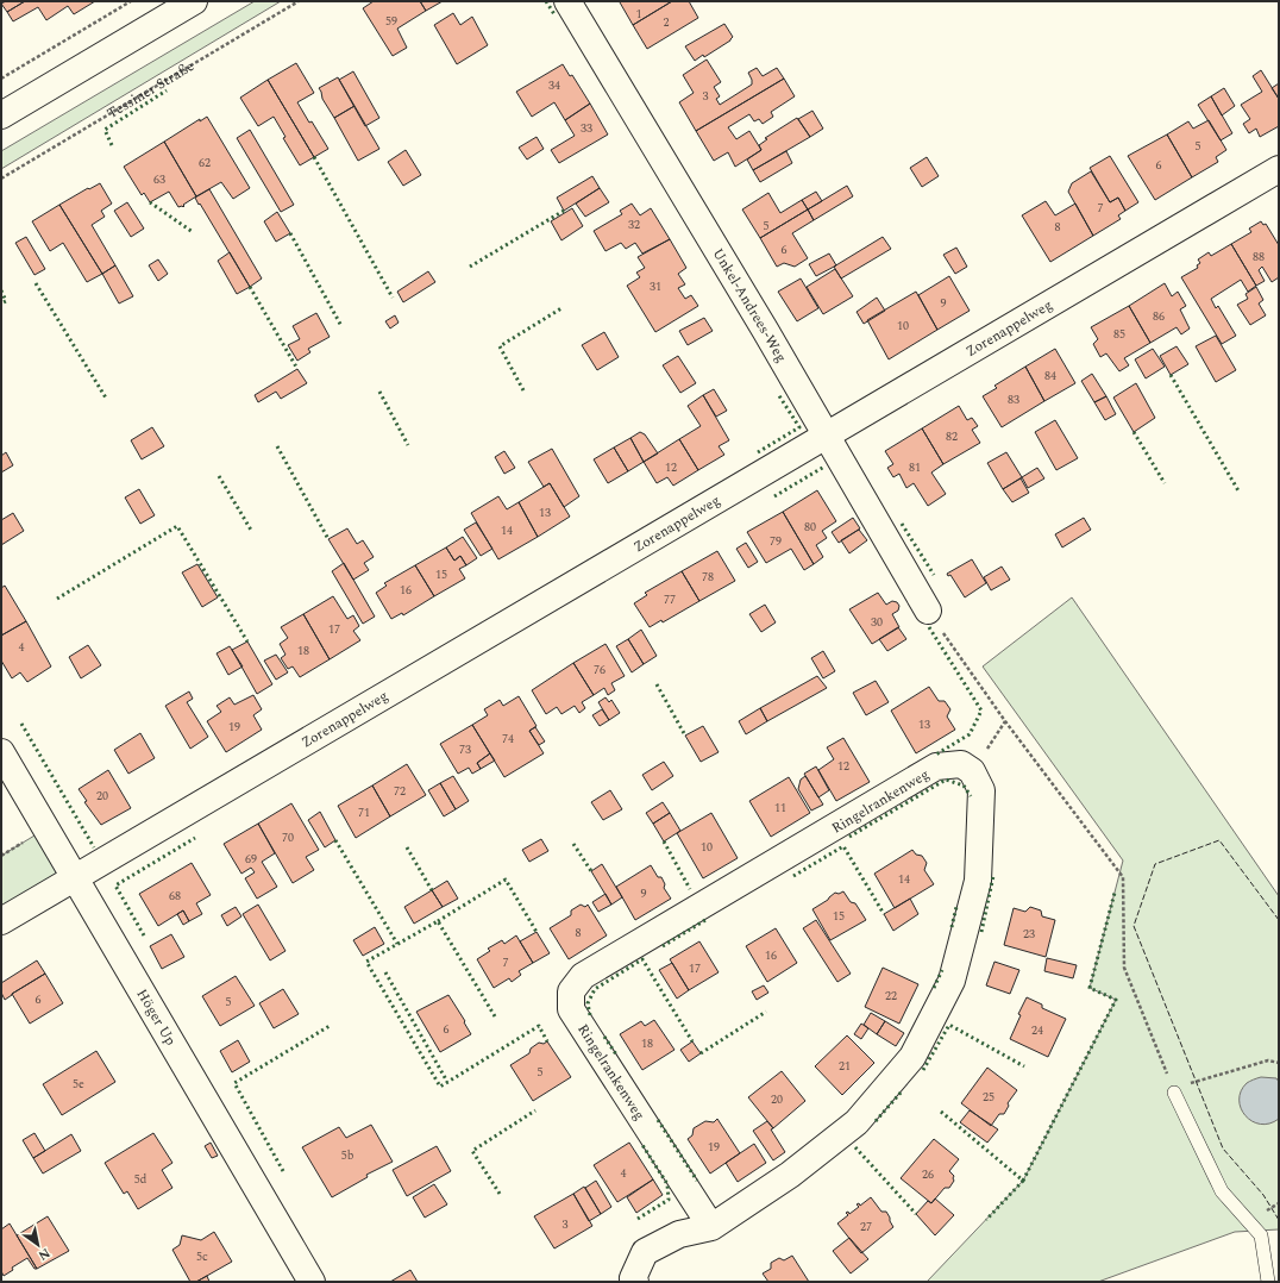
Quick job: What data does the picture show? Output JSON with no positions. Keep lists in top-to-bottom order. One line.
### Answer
{"streets":{"street":["Unkel-Andrees-Weg","Zorenappelweg","Ringelrankenweg","Höger Up"],"path":["Tessiner Straße"]},"crossings":[["Unkel-Andrees-Weg","Zorenappelweg"],["Zorenappelweg","Höger Up"]],"house_numbers":["1","59","2","34","3","33","5","62","6","63","7","32","5","8","6","88","31","9","86","10","85","84","83","82","12","81","13","80","14","79","15","78","16","77","30","17","4","18","76","13","19","74","73","12","72","20","11","71","70","10","69","14","9","68","15","8","23","16","7","17","22","6","5","6","24","18","21","5","5e","25","20","19","5b","4","26","5d","3","27","5c"],"north":"bottom right"}
